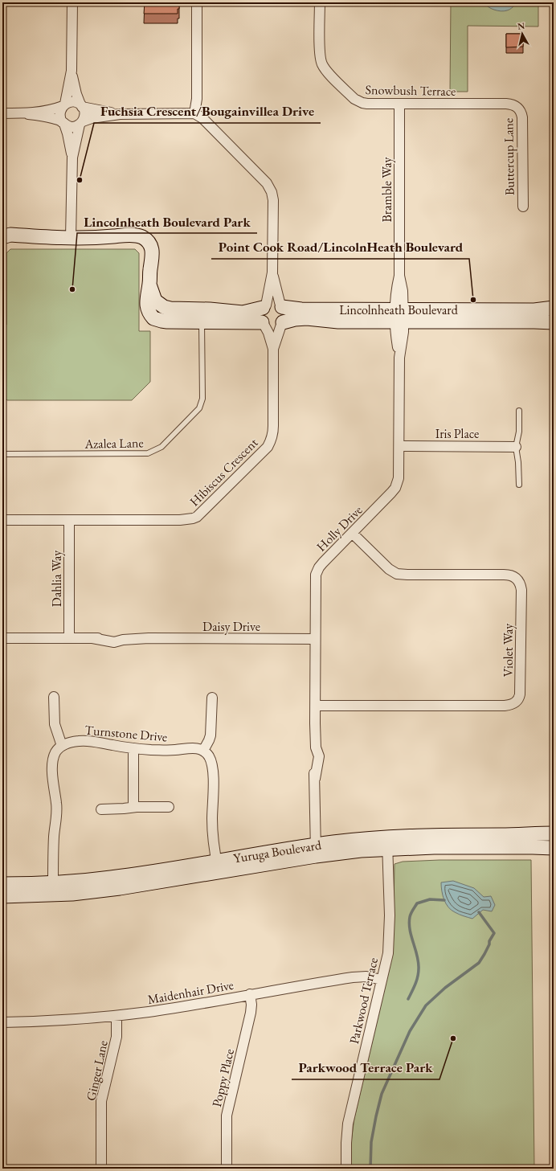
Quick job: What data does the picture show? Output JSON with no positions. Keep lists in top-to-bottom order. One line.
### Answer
{"streets":{"street":["Snowbush Terrace","Buttercup Lane","Bramble Way","Lincolnheath Boulevard","Iris Place","Hibiscus Crescent","Holly Drive","Dahlia Way","Daisy Drive","Violet Way","Turnstone Drive","Yuruga Boulevard","Maidenhair Drive","Parkwood Terrace","Ginger Lane","Poppy Place"],"lane":["Azalea Lane"]},"crossings":[["Snowbush Terrace","Buttercup Lane"],["Snowbush Terrace","Bramble Way"],["Bramble Way","Lincolnheath Boulevard"],["Bramble Way","Holly Drive"],["Lincolnheath Boulevard","Hibiscus Crescent"],["Lincolnheath Boulevard","Holly Drive"],["Iris Place","Holly Drive"],["Hibiscus Crescent","Dahlia Way"],["Holly Drive","Daisy Drive"],["Holly Drive","Violet Way"],["Holly Drive","Yuruga Boulevard"],["Dahlia Way","Daisy Drive"],["Yuruga Boulevard","Parkwood Terrace"],["Maidenhair Drive","Parkwood Terrace"],["Maidenhair Drive","Ginger Lane"],["Maidenhair Drive","Poppy Place"]],"places":["Fuchsia Crescent/Bougainvillea Drive","Lincolnheath Boulevard Park","Point Cook Road/LincolnHeath Boulevard","Parkwood Terrace Park"],"north":"top"}
